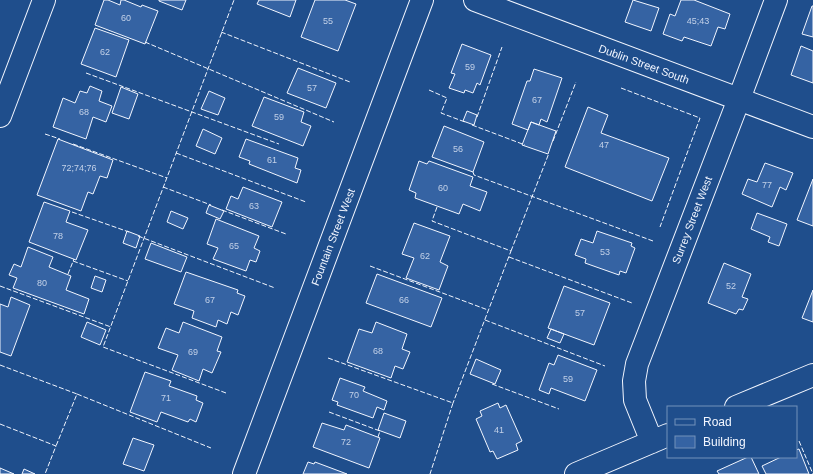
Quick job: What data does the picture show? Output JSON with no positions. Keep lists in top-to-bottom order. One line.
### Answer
{"streets":{"street":["Dublin Street South","Surrey Street West","Fountain Street West"]},"crossings":[["Dublin Street South","Surrey Street West"]],"house_numbers":["60","55","45;43","62","59","57","67","68","59","47","56","61","72;74;76","77","60","63","78","65","53","62","80","52","67","66","57","68","69","59","70","71","41","72"],"legend":["Road","Building"]}
